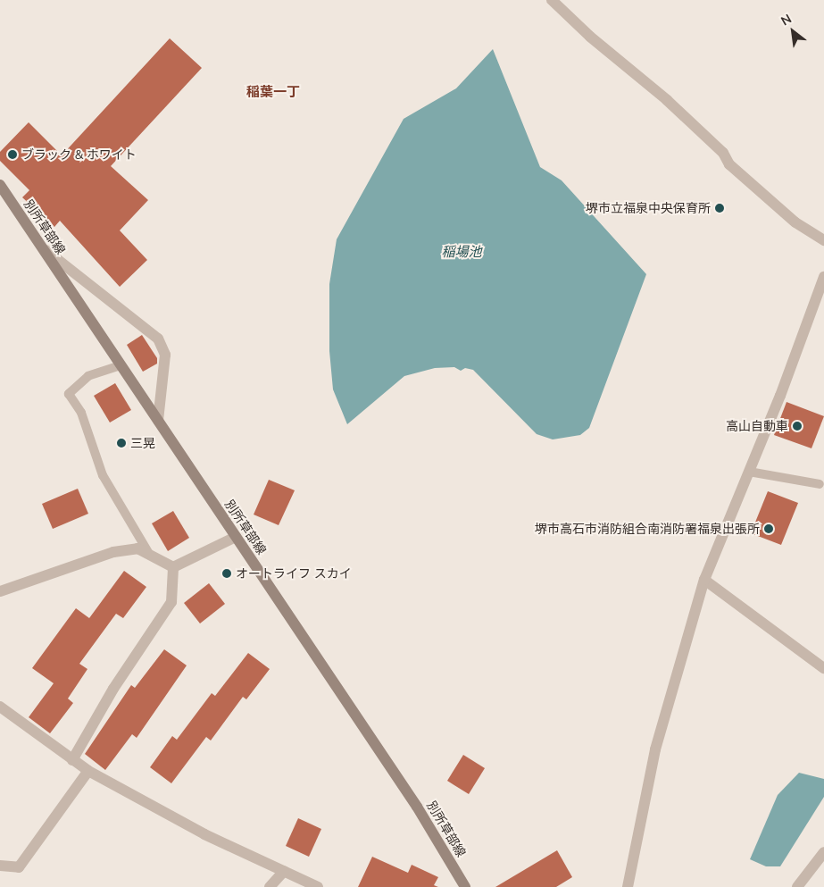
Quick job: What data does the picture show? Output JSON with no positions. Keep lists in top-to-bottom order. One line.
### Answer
{"streets":{"main road":["別所草部線"]},"districts":["稲葉一丁"],"water":["稲場池"],"places":["ブラック & ホワイト","堺市立福泉中央保育所","高山自動車","三晃","堺市高石市消防組合南消防署福泉出張所","オートライフ スカイ"],"north":"top left"}
